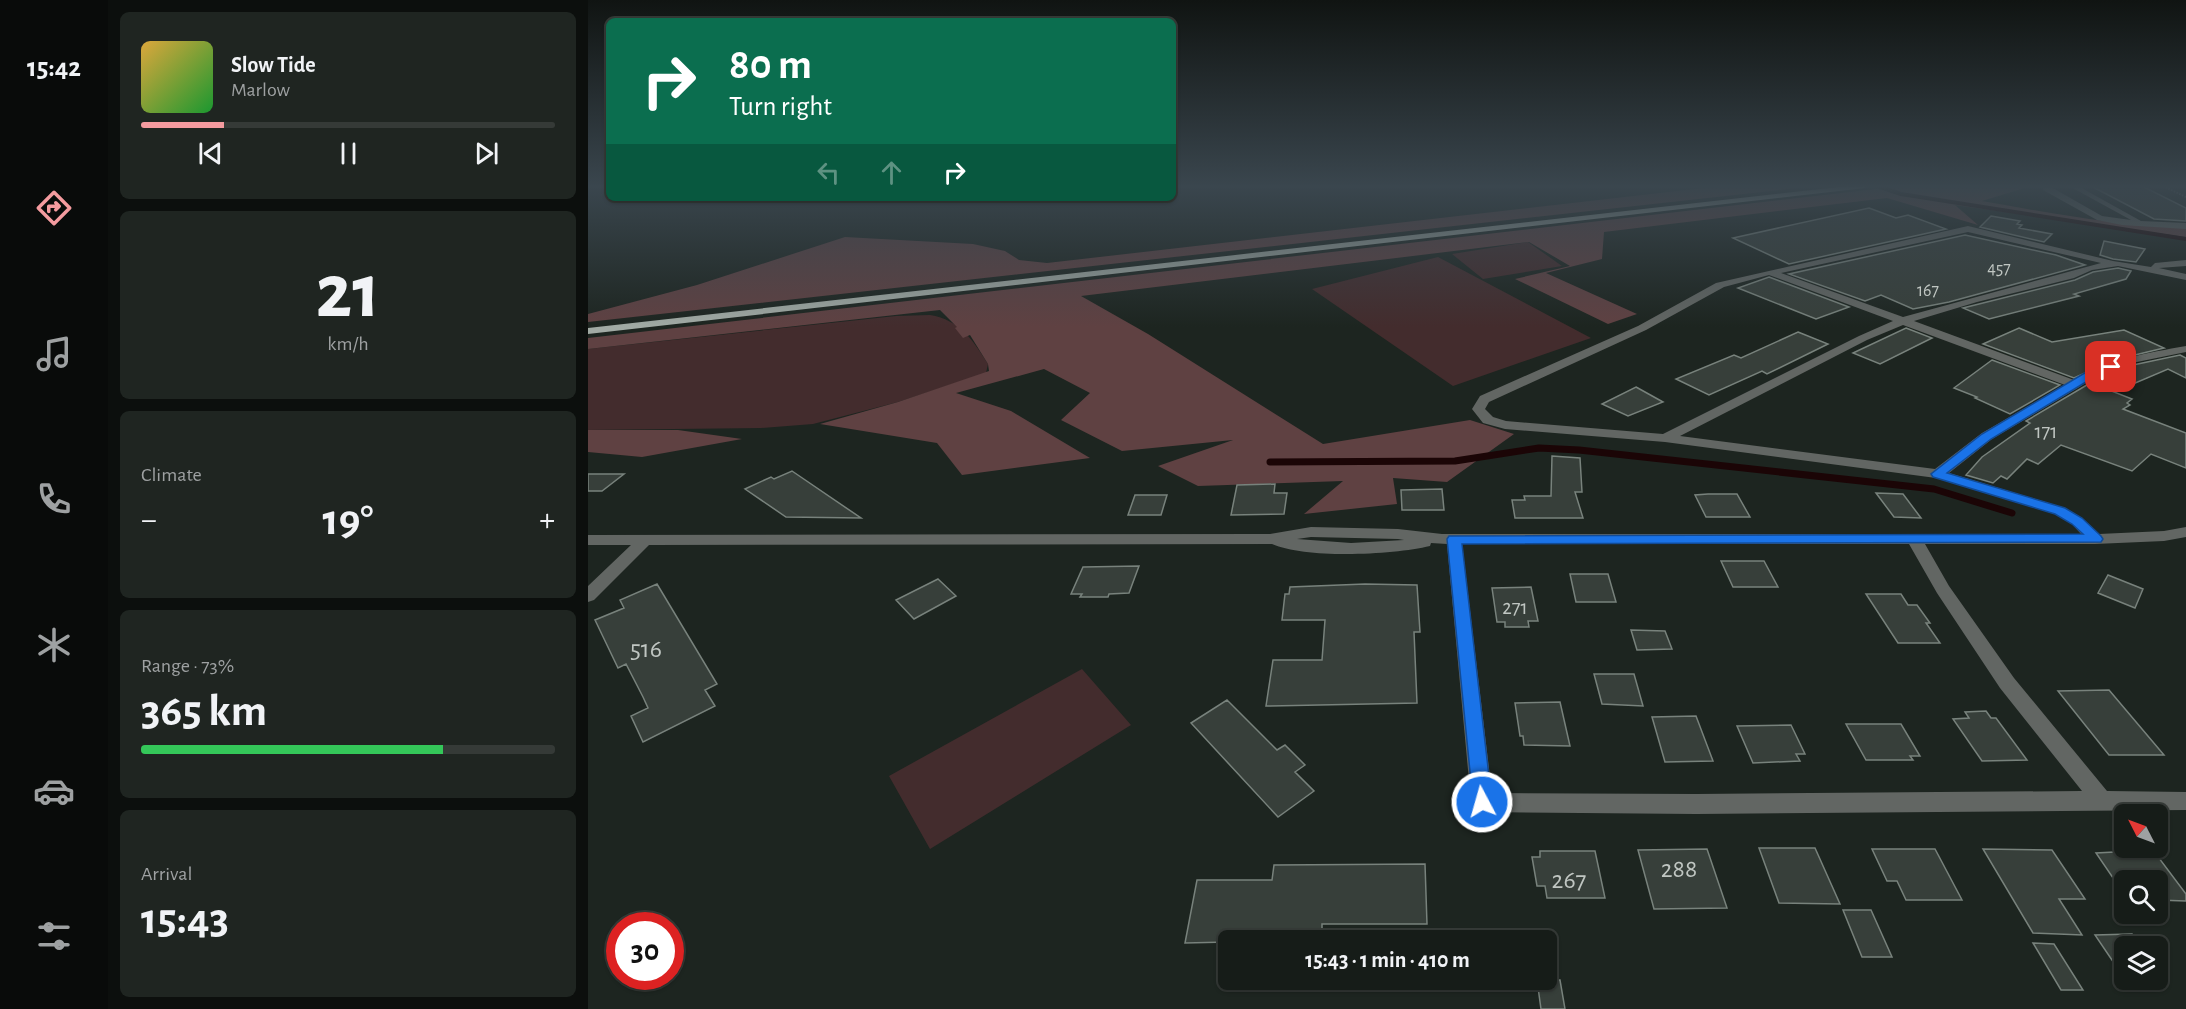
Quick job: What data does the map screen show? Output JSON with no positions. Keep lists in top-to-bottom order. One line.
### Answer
{"house_numbers":["457","167","171","271","516","288","267"],"north":"top left","page":{"tabs":"15:42","turn":["80 m","Turn right"],"song":["Slow Tide","Marlow"],"tile":[["21","km/h"],"Climate",["Range · 73%","365 km"],["Arrival","15:43"]],"heat":["−","19°","+"],"limit":"30","trip":"15:43 · 1 min · 410 m"}}
